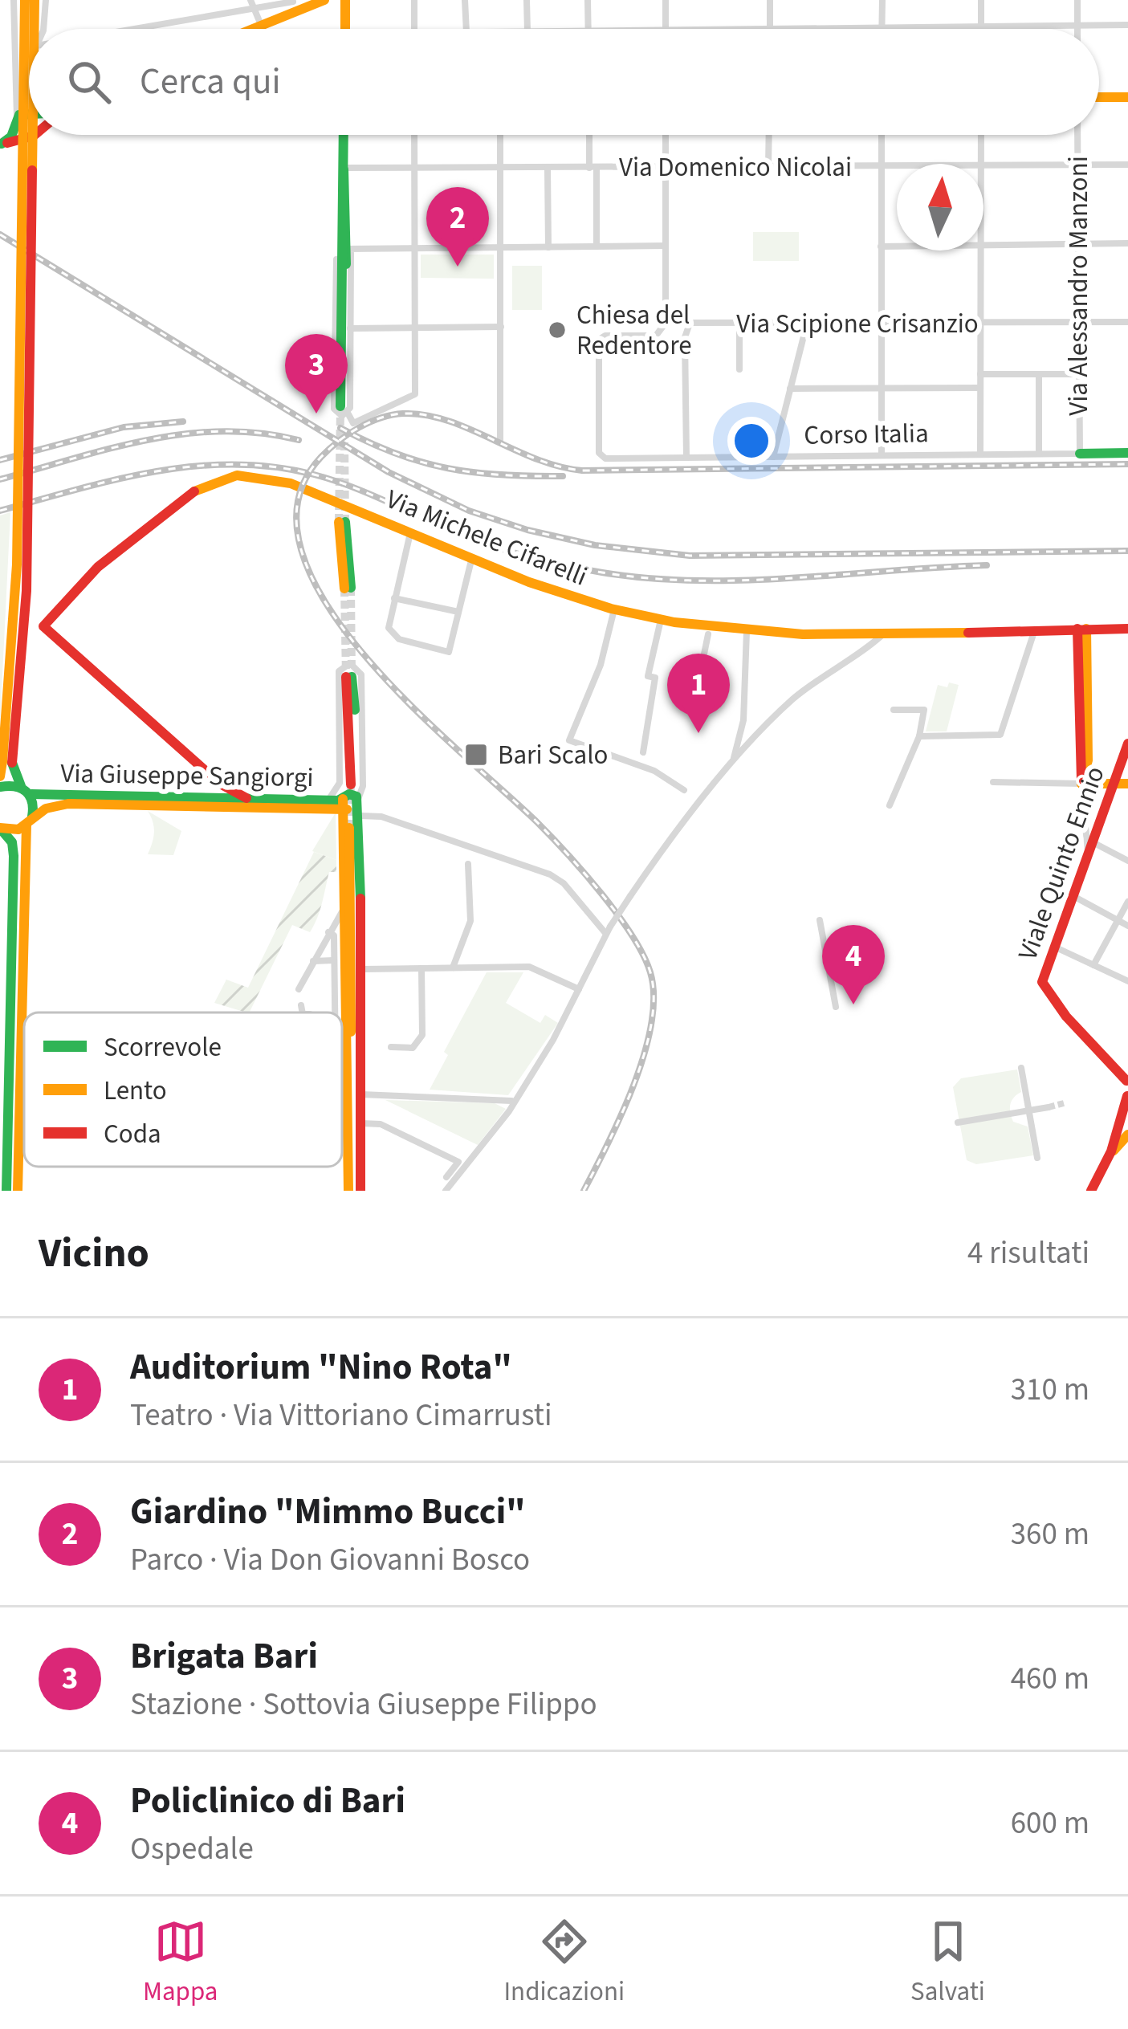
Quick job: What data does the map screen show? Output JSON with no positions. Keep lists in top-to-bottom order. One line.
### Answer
{"streets":{"main road":["Corso Italia","Via Michele Cifarelli","Via Giuseppe Sangiorgi","Viale Quinto Ennio"],"street":["Via Domenico Nicolai","Via Alessandro Manzoni","Via Scipione Crisanzio"]},"crossings":[["Via Domenico Nicolai","Via Alessandro Manzoni"],["Via Alessandro Manzoni","Via Scipione Crisanzio"],["Via Alessandro Manzoni","Corso Italia"],["Via Scipione Crisanzio","Corso Italia"]],"places":{"other":["Chiesa del Redentore"],"transit":["Bari Scalo"]},"legend":["Scorrevole","Lento","Coda"],"north":"top","page":{"search":"Cerca qui","pins":["2","3","1","4"],"heading":["Vicino","4 risultati"],"list":[{"mark":"1","name":"Auditorium \"Nino Rota\"","note":"Teatro · Via Vittoriano Cimarrusti","value":"310 m"},{"mark":"2","name":"Giardino \"Mimmo Bucci\"","note":"Parco · Via Don Giovanni Bosco","value":"360 m"},{"mark":"3","name":"Brigata Bari","note":"Stazione · Sottovia Giuseppe Filippo","value":"460 m"},{"mark":"4","name":"Policlinico di Bari","note":"Ospedale","value":"600 m"}],"nav":["Mappa","Indicazioni","Salvati"]}}
